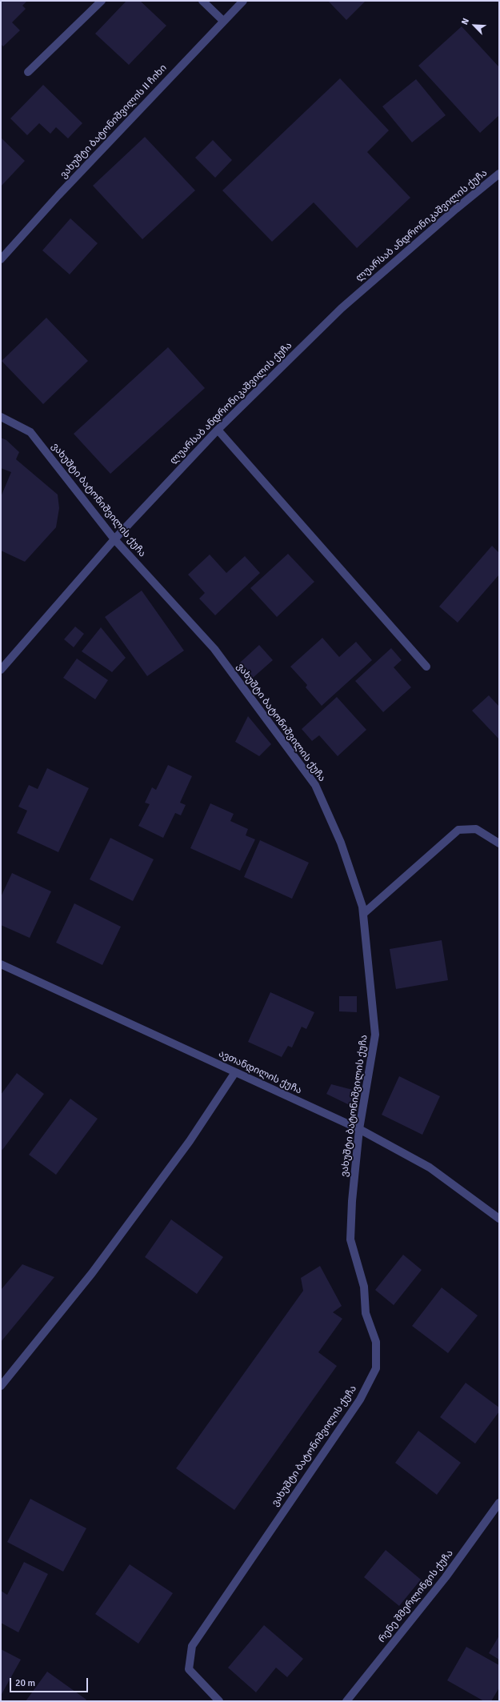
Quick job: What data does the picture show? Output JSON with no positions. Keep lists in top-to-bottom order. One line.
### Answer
{"streets":{"street":["ვახუშტი ბატონიშვილის II ჩიხი","ლუარსაბ ანდრონიკაშვილის ქუჩა","ვახუშტი ბატონიშვილის ქუჩა","ავთანდილის ქუჩა","რენე შმერლინგის ქუჩა"]},"crossings":[["ლუარსაბ ანდრონიკაშვილის ქუჩა","ვახუშტი ბატონიშვილის ქუჩა"],["ვახუშტი ბატონიშვილის ქუჩა","ავთანდილის ქუჩა"]],"scale_bar":"20 m","north":"top left"}
